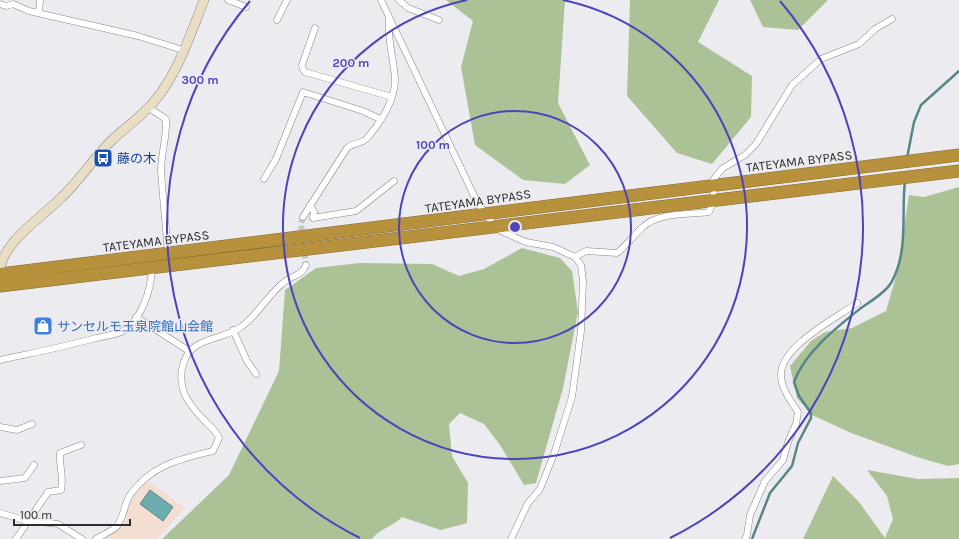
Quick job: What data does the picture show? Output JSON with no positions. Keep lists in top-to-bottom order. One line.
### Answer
{"streets":{"highway":["TATEYAMA BYPASS"]},"places":{"bus stop":["藤の木"],"shop":["サンセルモ玉泉院館山会館"]},"scale_bar":"100 m","rings":["200 m","300 m","100 m"]}
